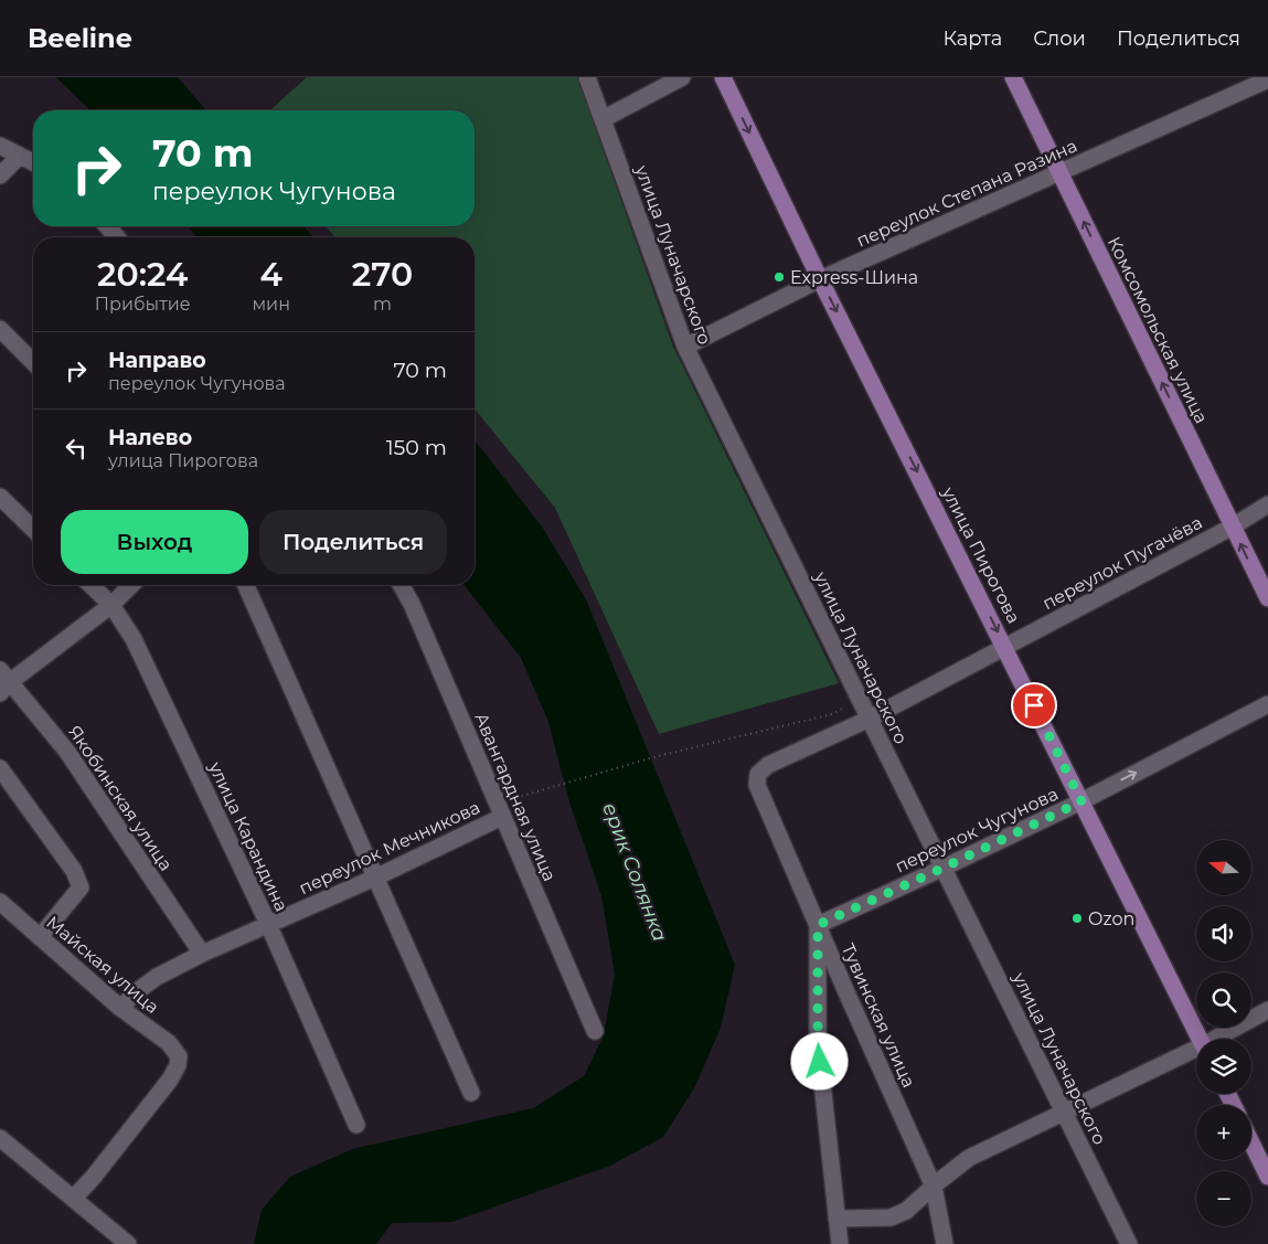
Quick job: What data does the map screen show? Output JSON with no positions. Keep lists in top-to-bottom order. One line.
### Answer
{"streets":{"main road":["Комсомольская улица","улица Пирогова"],"street":["переулок Степана Разина","улица Луначарского","переулок Пугачёва","Авангардная улица","Якобинская улица","переулок Чугунова","улица Карандина","переулок Мечникова","Майская улица","Тувинская улица"]},"crossings":[["переулок Степана Разина","улица Луначарского"],["переулок Степана Разина","Комсомольская улица"],["переулок Степана Разина","улица Пирогова"],["улица Луначарского","переулок Пугачёва"],["улица Луначарского","переулок Чугунова"],["Комсомольская улица","переулок Пугачёва"],["улица Пирогова","переулок Пугачёва"],["улица Пирогова","переулок Чугунова"],["переулок Пугачёва","Тувинская улица"],["Авангардная улица","переулок Мечникова"],["Якобинская улица","переулок Мечникова"],["переулок Чугунова","Тувинская улица"],["улица Карандина","переулок Мечникова"],["переулок Мечникова","Майская улица"]],"one_way":["Комсомольская улица","улица Пирогова","переулок Чугунова"],"water":["ерик Солянка"],"places":["Express-Шина","Ozon"],"north":"left","page":{"header":"Beeline","nav":["Карта","Слои","Поделиться"],"turn":["70 m","переулок Чугунова"],"eta":["20:24","Прибытие","4","мин","270","m"],"list":[{"name":"Направо","note":"переулок Чугунова","value":"70 m"},{"name":"Налево","note":"улица Пирогова","value":"150 m"}],"buttons":["Выход","Поделиться"],"map_buttons":["+","−"]}}
